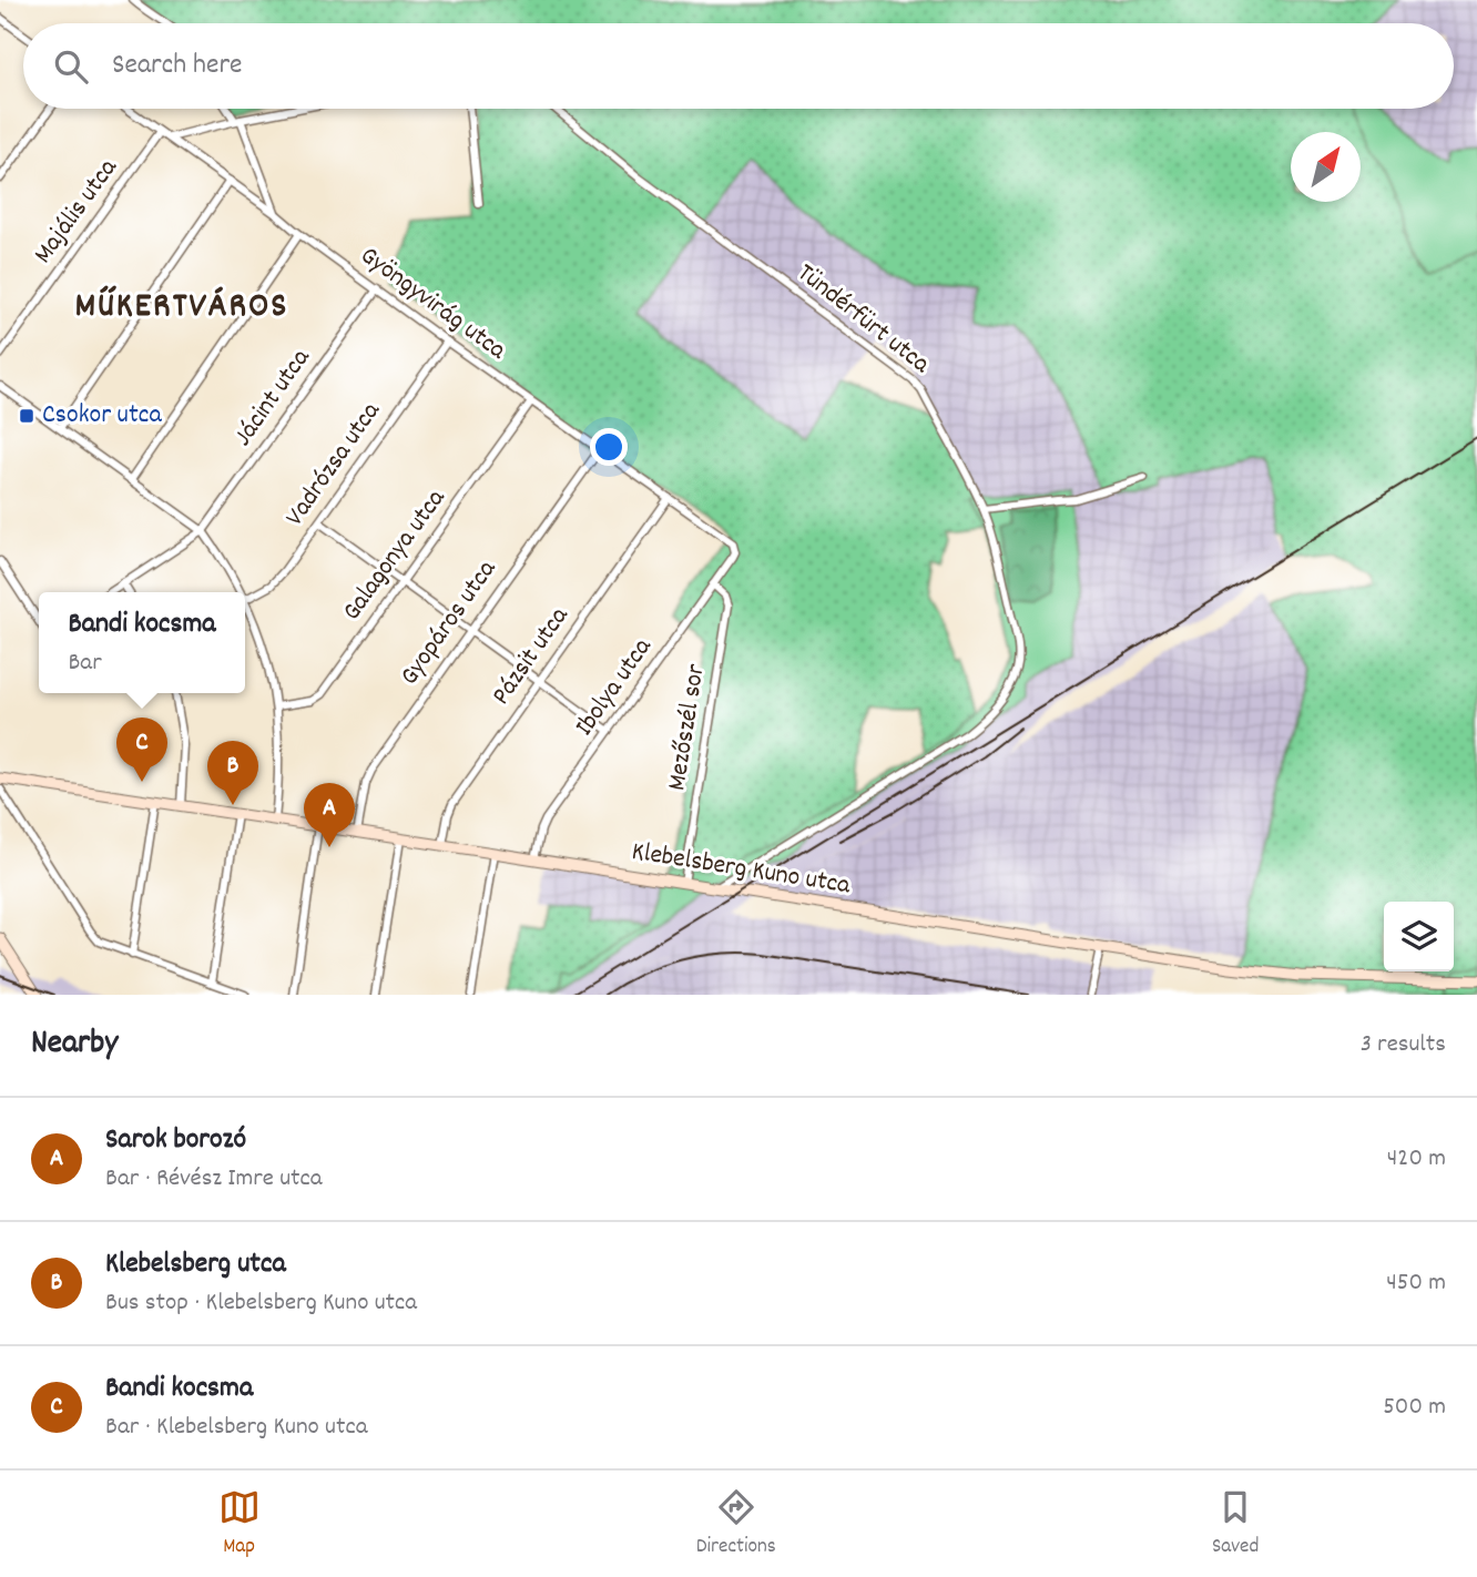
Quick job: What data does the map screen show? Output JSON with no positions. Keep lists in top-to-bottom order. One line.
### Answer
{"streets":{"street":["Majális utca","Gyöngyvirág utca","Tündérfürt utca","Jácint utca","Vadrózsa utca","Galagonya utca","Gyopáros utca","Pázsit utca","Ibolya utca","Mezőszél sor","Klebelsberg Kuno utca"]},"crossings":[["Majális utca","Gyöngyvirág utca"],["Gyöngyvirág utca","Jácint utca"],["Gyöngyvirág utca","Vadrózsa utca"],["Gyöngyvirág utca","Galagonya utca"],["Gyöngyvirág utca","Gyopáros utca"],["Gyöngyvirág utca","Pázsit utca"],["Gyöngyvirág utca","Ibolya utca"],["Tündérfürt utca","Klebelsberg Kuno utca"],["Gyopáros utca","Klebelsberg Kuno utca"],["Pázsit utca","Klebelsberg Kuno utca"],["Ibolya utca","Mezőszél sor"],["Ibolya utca","Klebelsberg Kuno utca"],["Mezőszél sor","Klebelsberg Kuno utca"]],"districts":["MŰKERTVÁROS"],"places":{"transit":["Csokor utca"]},"north":"top right","page":{"search":"Search here","popup":["Bandi kocsma","Bar"],"pins":["C","B","A"],"heading":["Nearby","3 results"],"list":[{"mark":"A","name":"Sarok borozó","note":"Bar · Révész Imre utca","value":"420 m"},{"mark":"B","name":"Klebelsberg utca","note":"Bus stop · Klebelsberg Kuno utca","value":"450 m"},{"mark":"C","name":"Bandi kocsma","note":"Bar · Klebelsberg Kuno utca","value":"500 m"}],"nav":["Map","Directions","Saved"]}}
